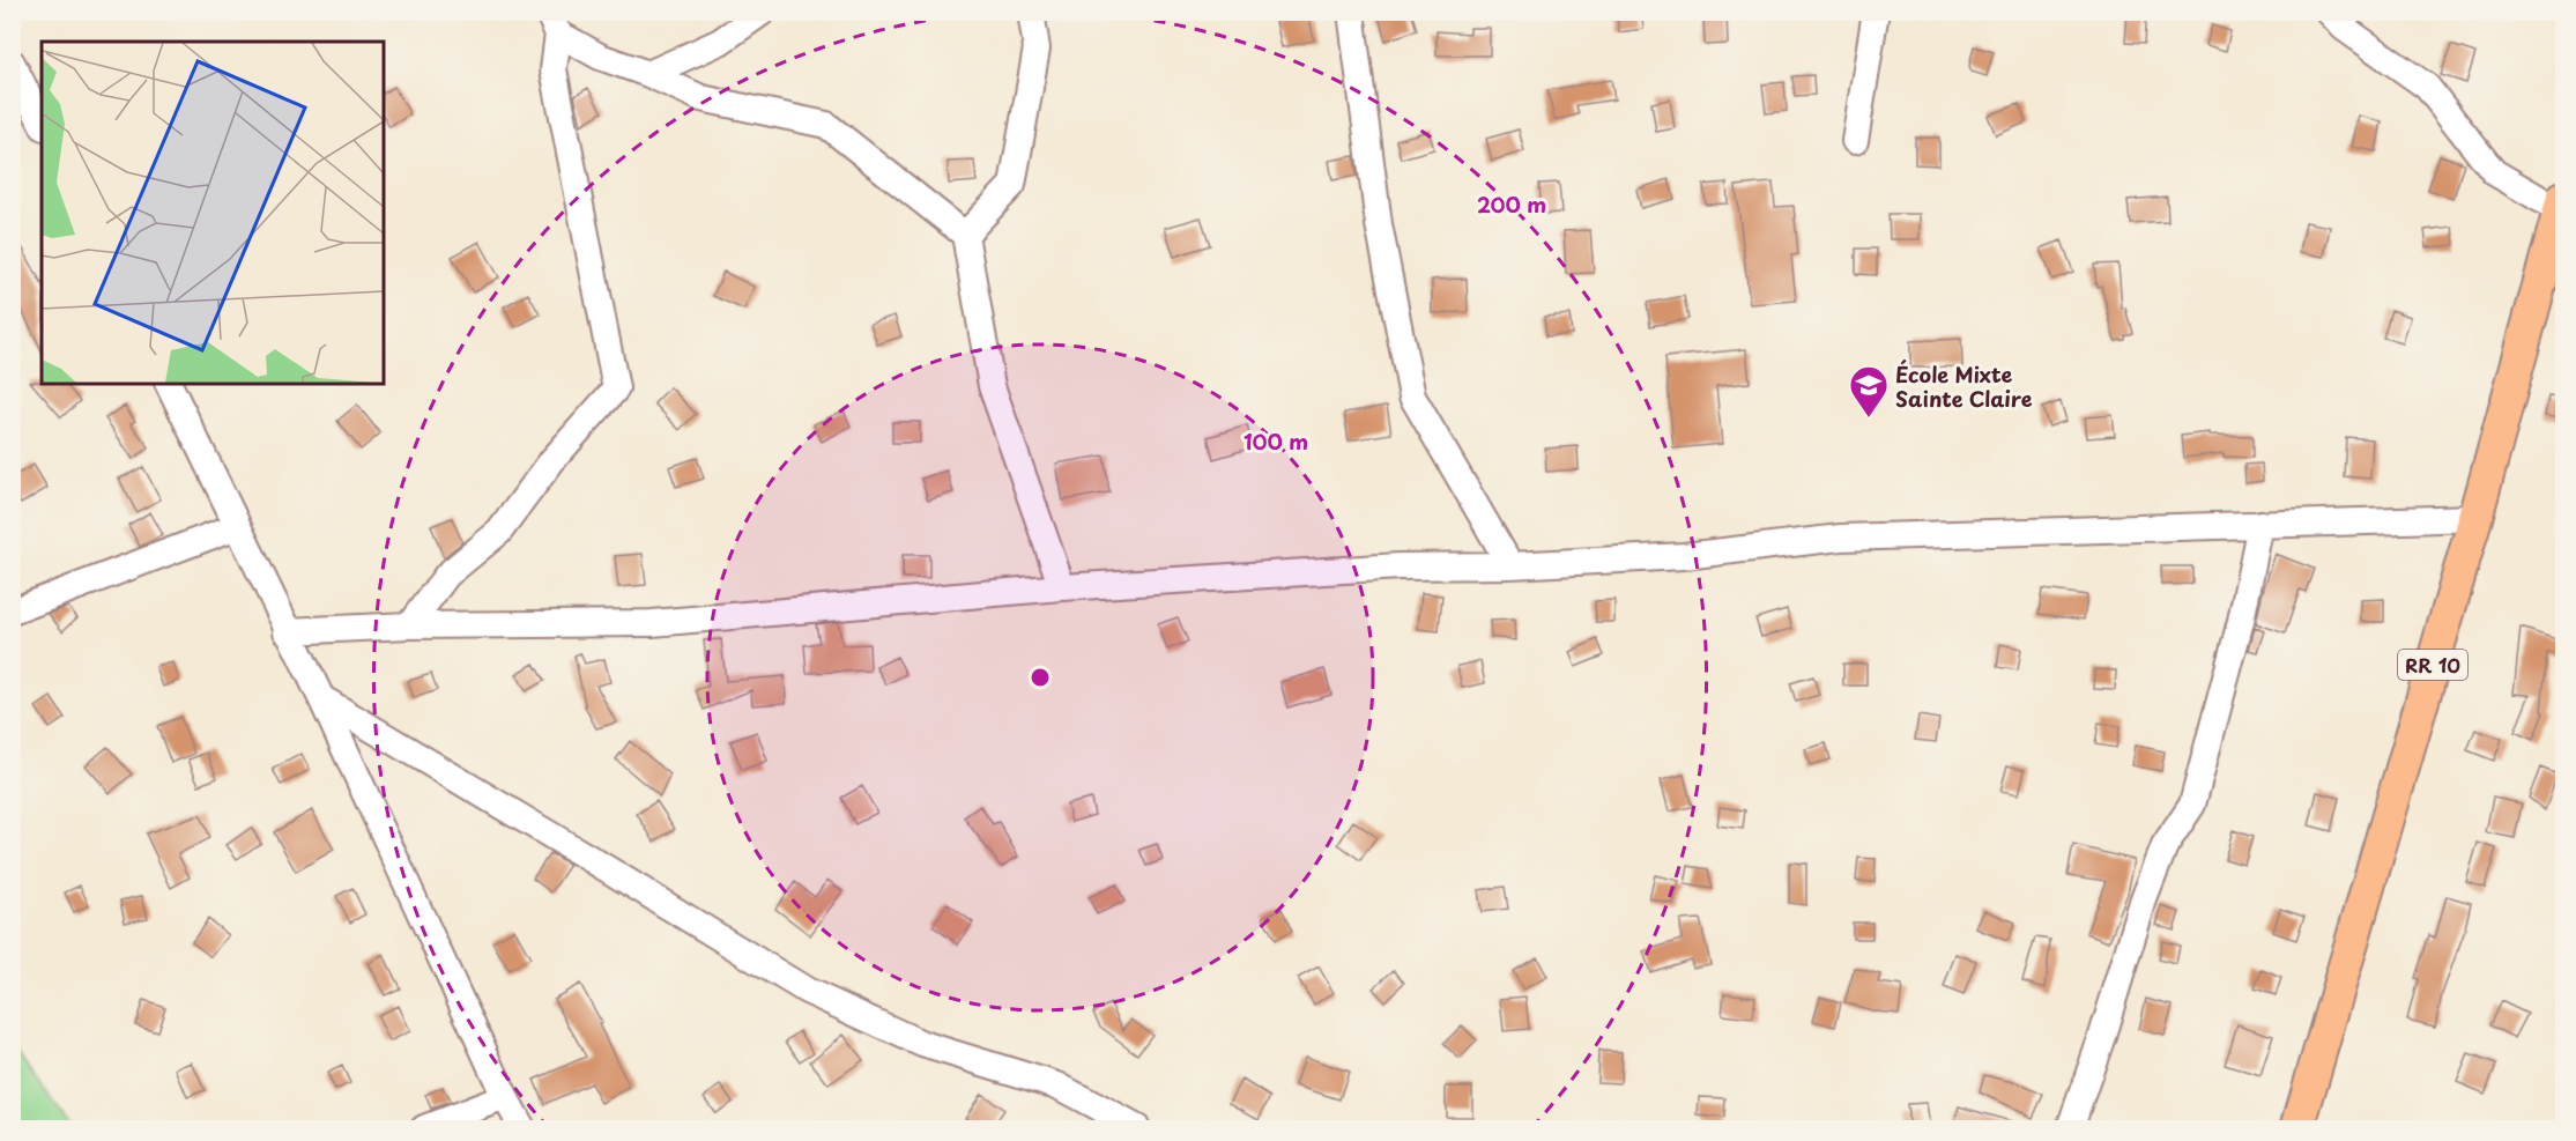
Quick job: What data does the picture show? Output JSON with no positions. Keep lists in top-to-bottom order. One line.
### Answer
{"streets":{"main road":["RR 10"]},"places":{"school or university":["École Mixte Sainte Claire"]},"rings":["200 m","100 m"]}
